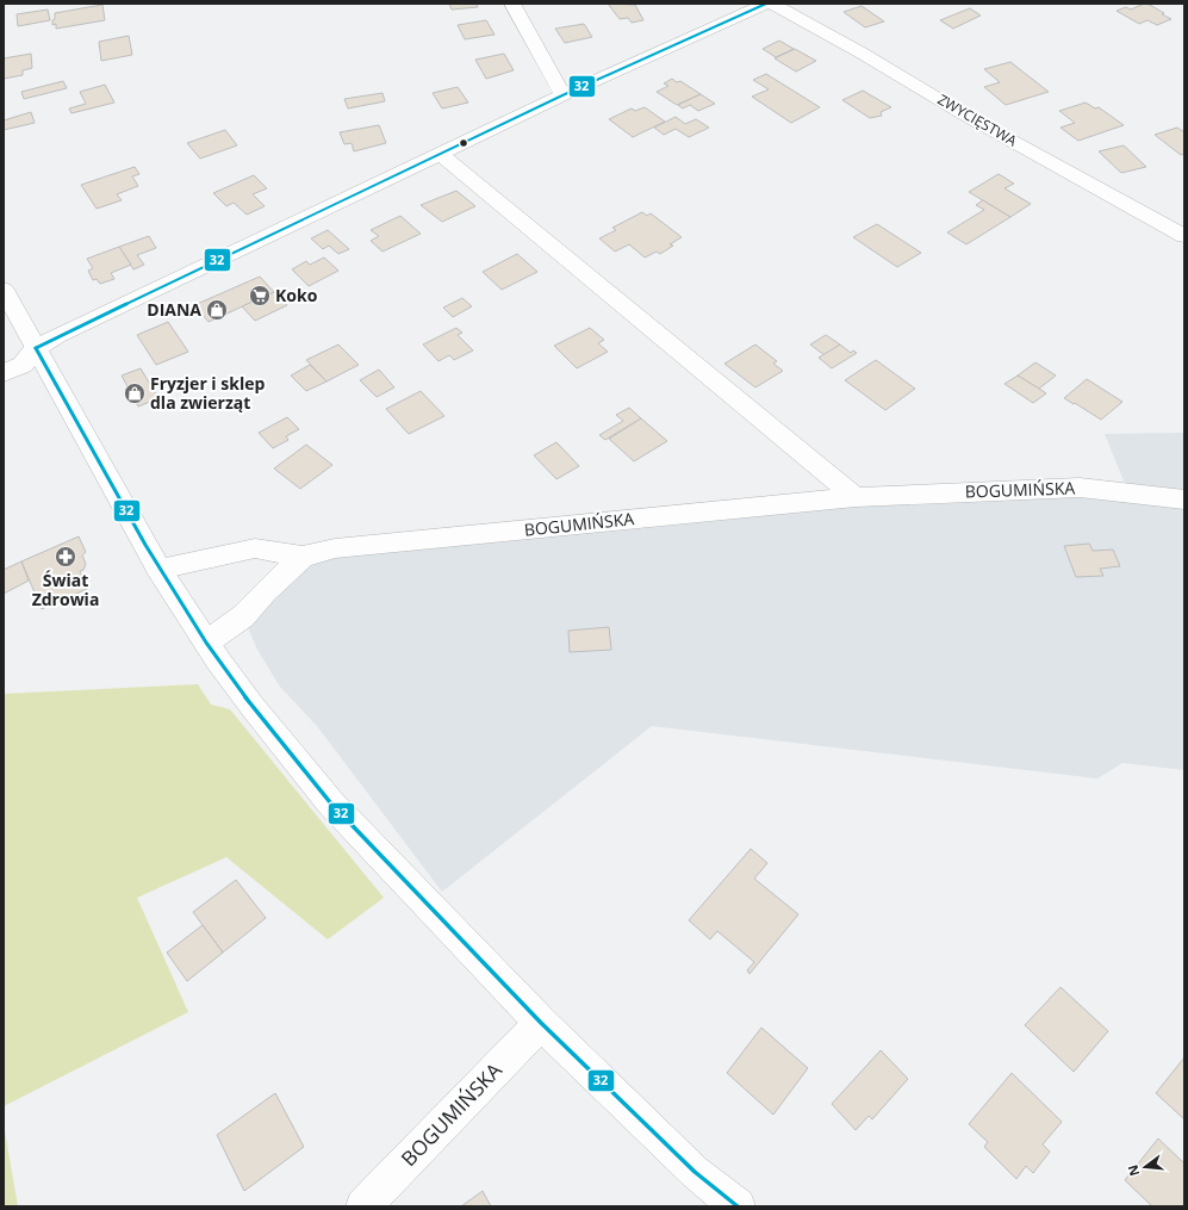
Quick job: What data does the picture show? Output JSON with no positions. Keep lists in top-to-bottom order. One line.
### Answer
{"streets":{"street":["ZWYCIĘSTWA","BOGUMIŃSKA"]},"places":{"supermarket":["Koko"],"shop":["DIANA","Fryzjer i sklep dla zwierząt"],"pharmacy":["Świat Zdrowia"]},"lines":["transit line 32"],"north":"left"}
